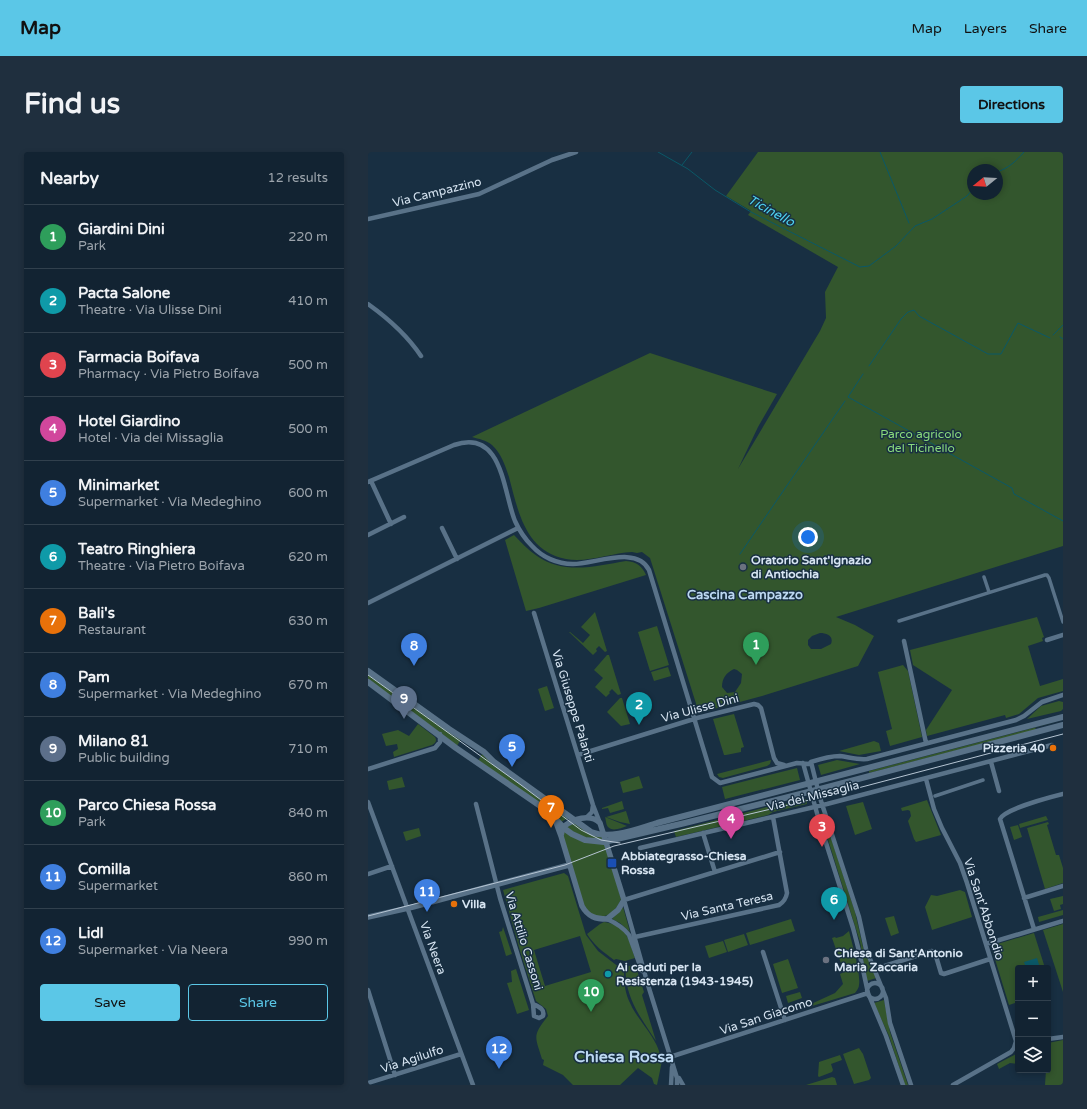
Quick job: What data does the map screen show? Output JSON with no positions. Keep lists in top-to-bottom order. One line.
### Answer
{"streets":{"main road":["Via dei Missaglia"],"street":["Via Campazzino","Via Giuseppe Palanti","Via Ulisse Dini","Via Santa Teresa","Via Sant'Abbondio","Via Attilio Cassoni","Via Neera","Via San Giacomo","Via Agilulfo"]},"crossings":[["Via Giuseppe Palanti","Via Ulisse Dini"],["Via dei Missaglia","Via Santa Teresa"],["Via dei Missaglia","Via Sant'Abbondio"],["Via Neera","Via Agilulfo"]],"districts":["Cascina Campazzo","Chiesa Rossa"],"water":["Ticinello"],"parks":["Parco agricolo del Ticinello"],"places":{"other":["Oratorio Sant'Ignazio di Antiochia","Pizzeria 40","Villa","Chiesa di Sant'Antonio Maria Zaccaria","Ai caduti per la Resistenza (1943-1945)"],"transit":["Abbiategrasso-Chiesa Rossa"]},"north":"left","page":{"header":"Map","nav":["Map","Layers","Share"],"buttons":["Directions",["Save","Share"]],"title":"Find us","heading":["Nearby","12 results"],"list":[{"mark":"1","name":"Giardini Dini","note":"Park","value":"220 m"},{"mark":"2","name":"Pacta Salone","note":"Theatre · Via Ulisse Dini","value":"410 m"},{"mark":"3","name":"Farmacia Boifava","note":"Pharmacy · Via Pietro Boifava","value":"500 m"},{"mark":"4","name":"Hotel Giardino","note":"Hotel · Via dei Missaglia","value":"500 m"},{"mark":"5","name":"Minimarket","note":"Supermarket · Via Medeghino","value":"600 m"},{"mark":"6","name":"Teatro Ringhiera","note":"Theatre · Via Pietro Boifava","value":"620 m"},{"mark":"7","name":"Bali's","note":"Restaurant","value":"630 m"},{"mark":"8","name":"Pam","note":"Supermarket · Via Medeghino","value":"670 m"},{"mark":"9","name":"Milano 81","note":"Public building","value":"710 m"},{"mark":"10","name":"Parco Chiesa Rossa","note":"Park","value":"840 m"},{"mark":"11","name":"Comilla","note":"Supermarket","value":"860 m"},{"mark":"12","name":"Lidl","note":"Supermarket · Via Neera","value":"990 m"}],"pins":["1","8","9","2","5","7","4","3","11","6","10","12"],"map_buttons":["+","−"]}}
